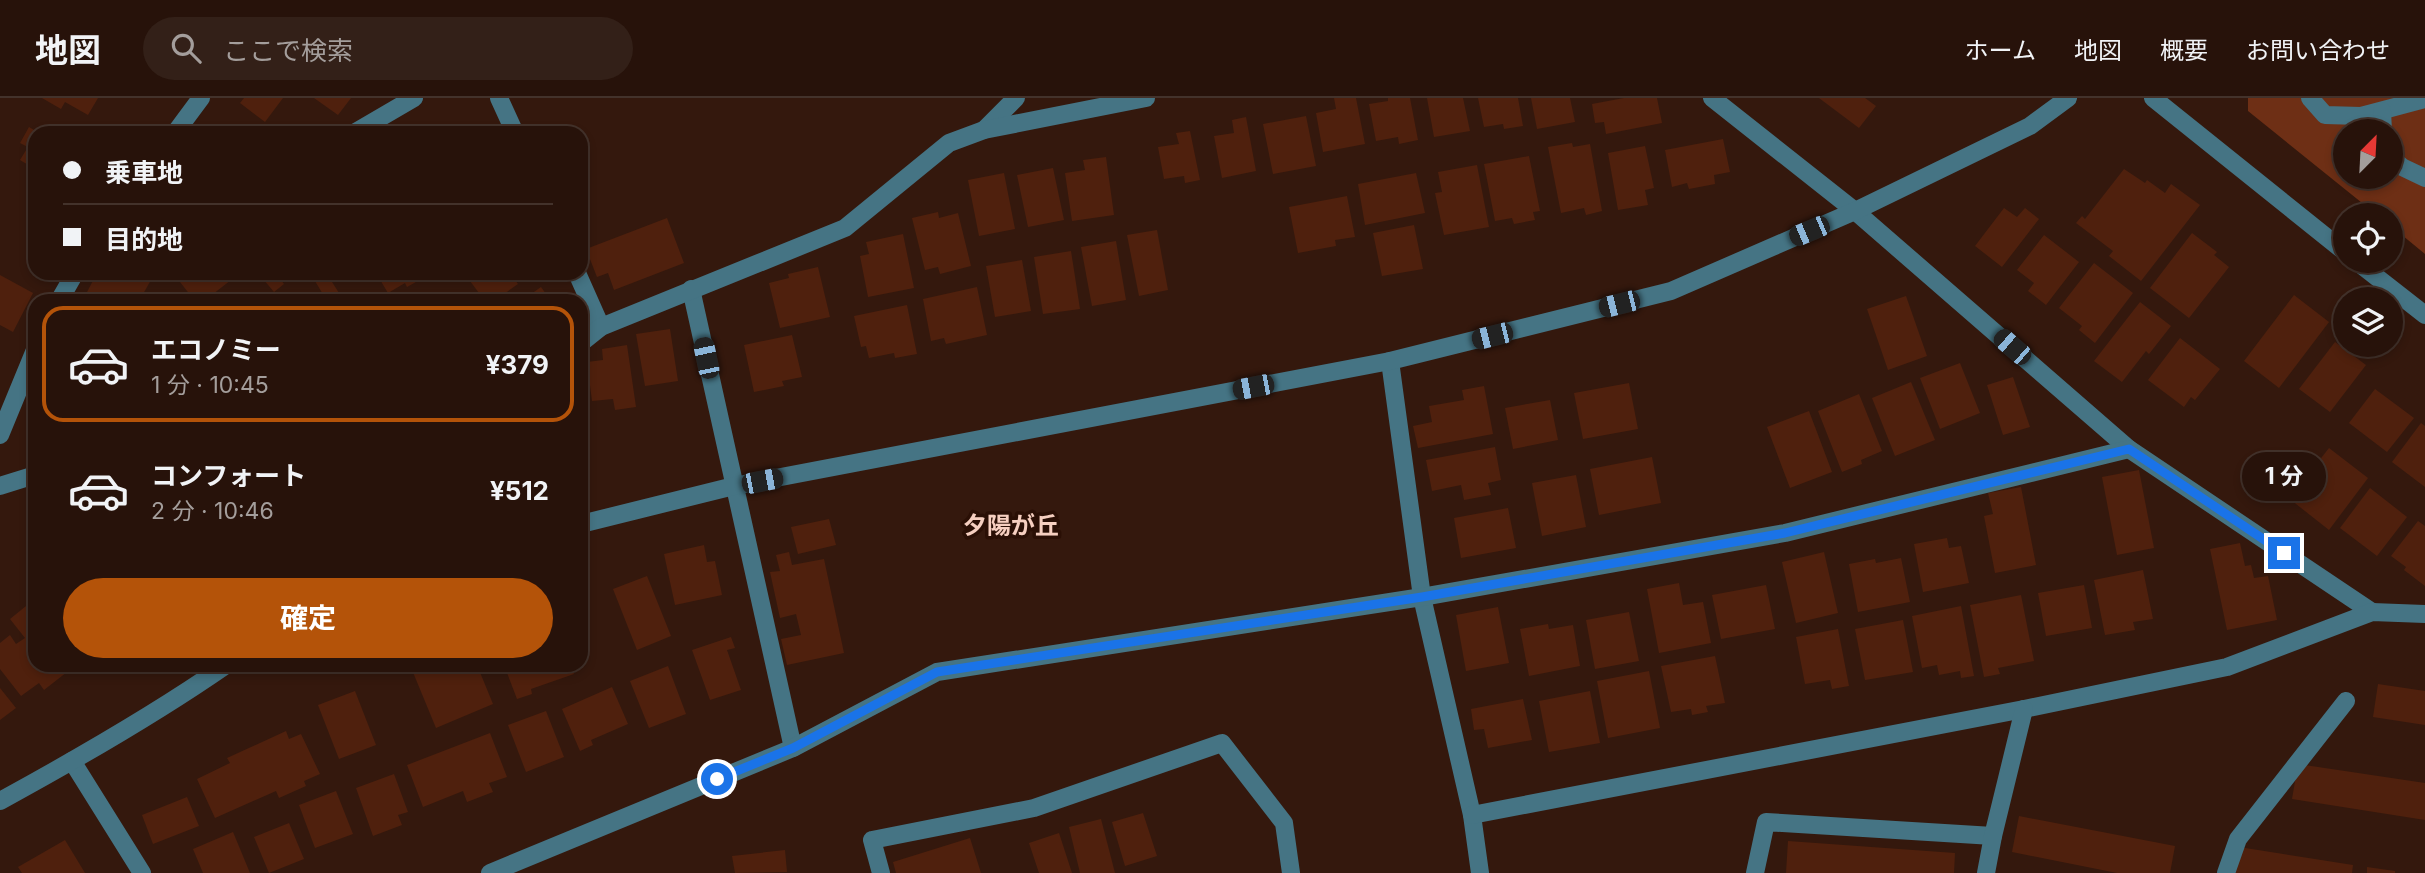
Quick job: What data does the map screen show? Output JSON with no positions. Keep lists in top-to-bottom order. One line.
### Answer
{"districts":["夕陽が丘"],"north":"top right","page":{"header":"地図","search":"ここで検索","nav":["ホーム","地図","概要","お問い合わせ"],"banner":["乗車地","目的地"],"list":[{"name":"エコノミー","note":"1 分 · 10:45","value":"¥379"},{"name":"コンフォート","note":"2 分 · 10:46","value":"¥512"}],"bubble":"1 分","buttons":"確定"}}
